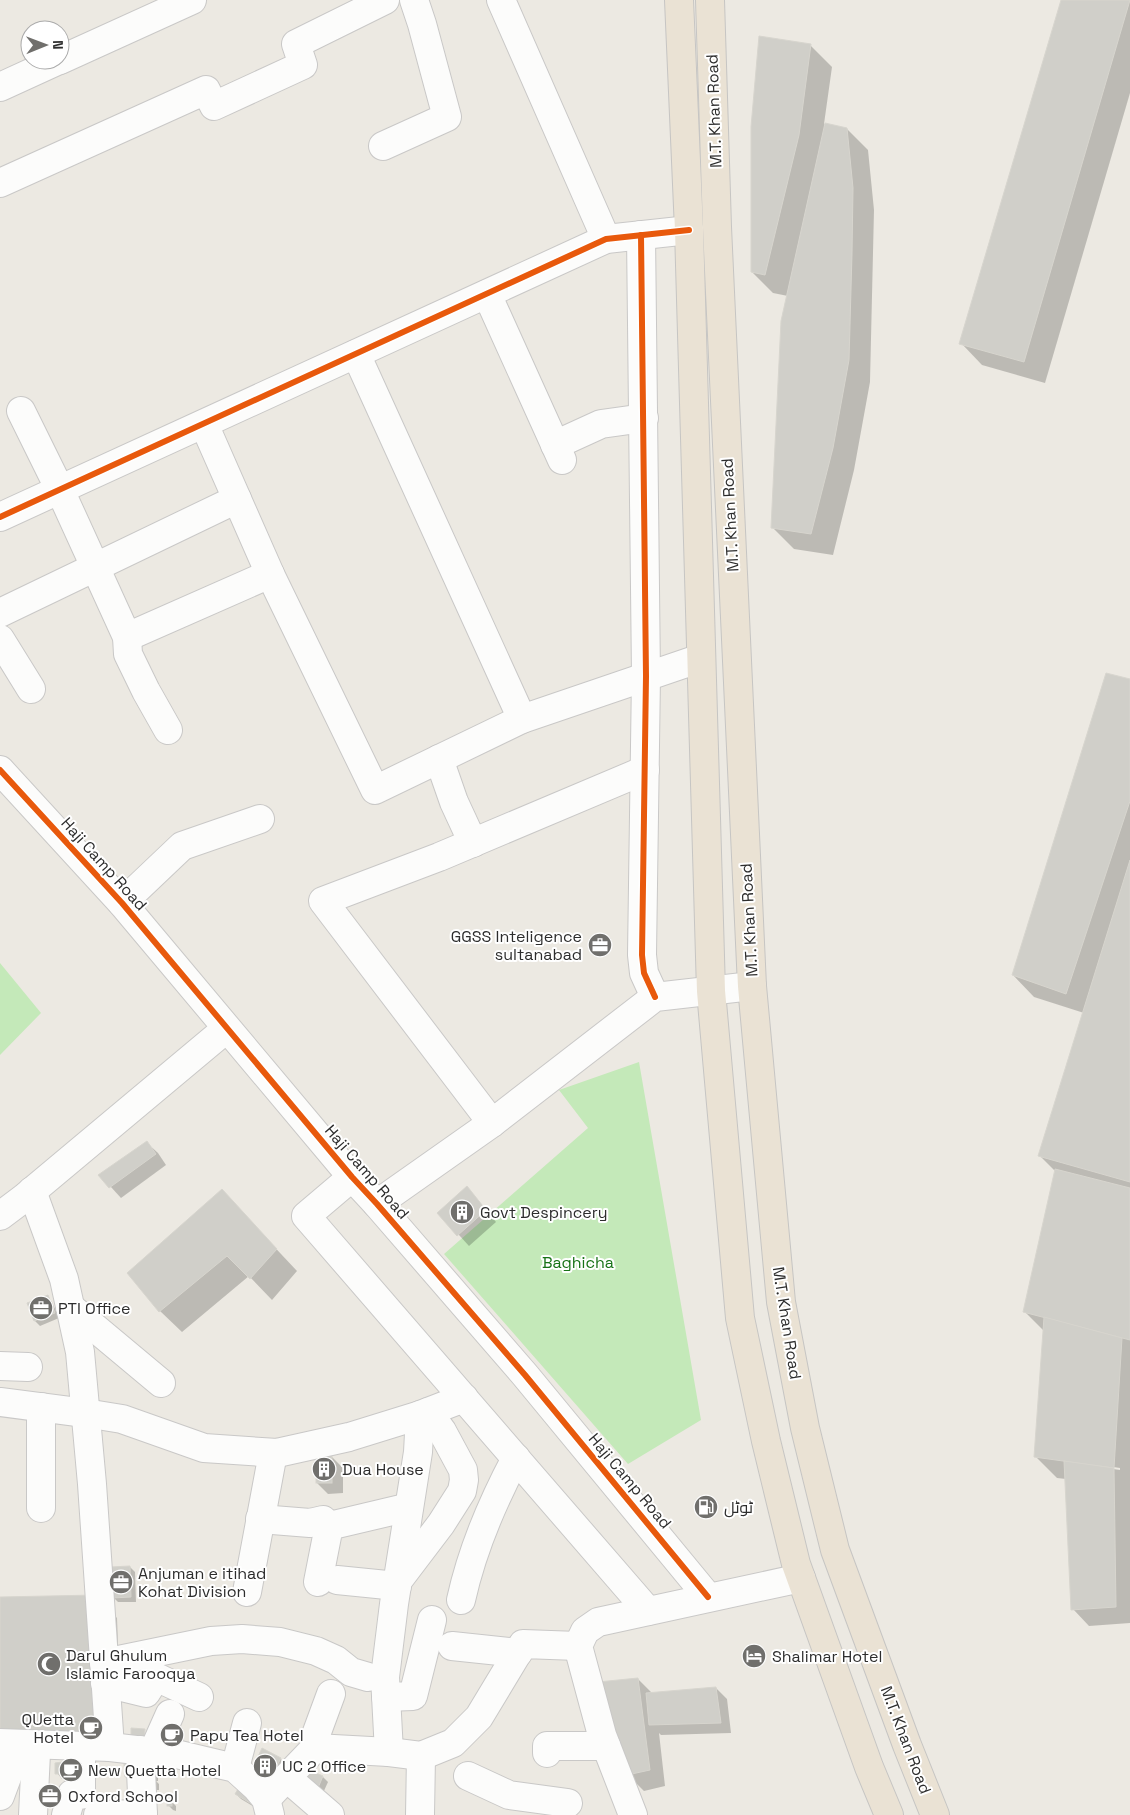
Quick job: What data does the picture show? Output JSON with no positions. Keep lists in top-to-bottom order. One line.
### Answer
{"streets":{"highway":["M.T. Khan Road"],"street":["Haji Camp Road"]},"parks":["Baghicha"],"places":{"office":["GGSS Inteligence sultanabad","PTI Office","Anjuman e itihad Kohat Division","Oxford School"],"building":["Govt Despincery","Dua House","UC 2 Office"],"fuel station":["ٹوٹل"],"hotel":["Shalimar Hotel"],"mosque":["Darul Ghulum Islamic Farooqya"],"cafe":["QUetta Hotel","Papu Tea Hotel","New Quetta Hotel"]},"north":"right"}
